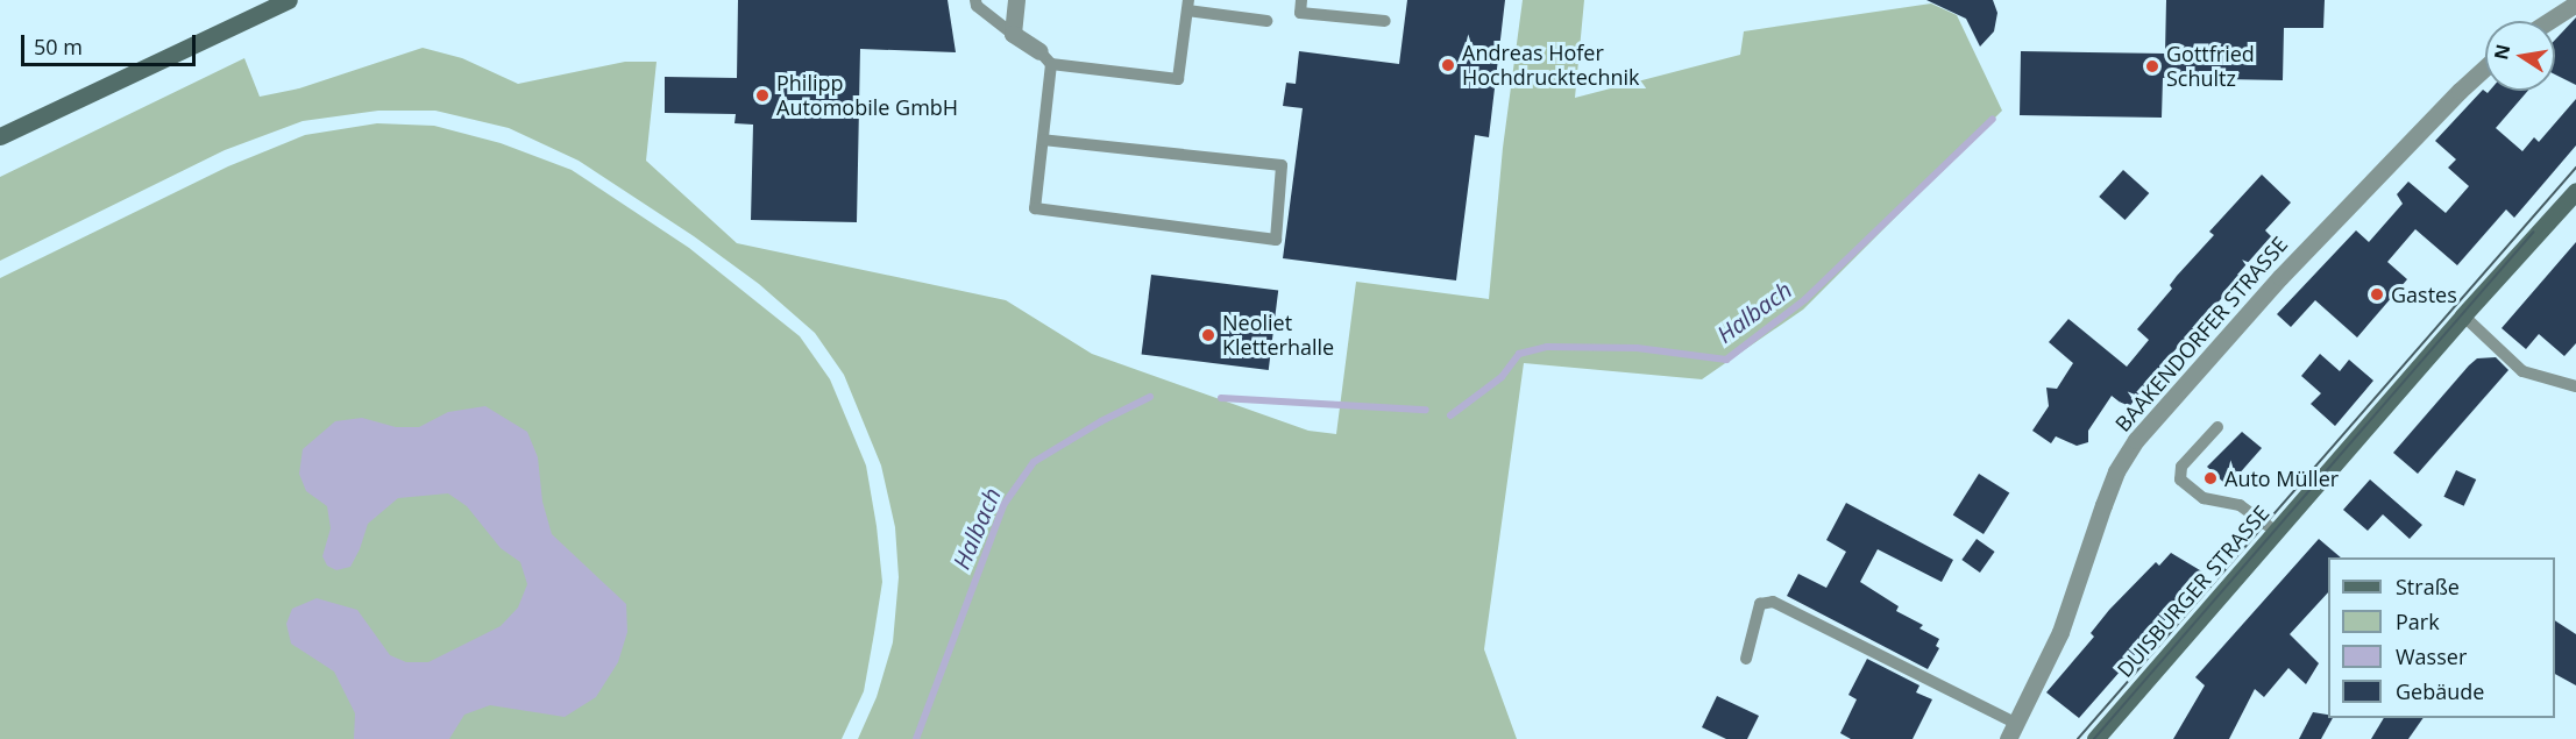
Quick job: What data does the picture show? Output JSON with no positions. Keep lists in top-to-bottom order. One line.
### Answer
{"streets":{"main road":["DUISBURGER STRASSE"],"street":["BAAKENDORFER STRASSE"]},"water":["Halbach"],"places":["Andreas Hofer Hochdrucktechnik","Gottfried Schultz","Philipp Automobile GmbH","Gastes","Neoliet Kletterhalle","Auto Müller"],"legend":["Straße","Park","Wasser","Gebäude"],"scale_bar":"50 m","north":"left"}
